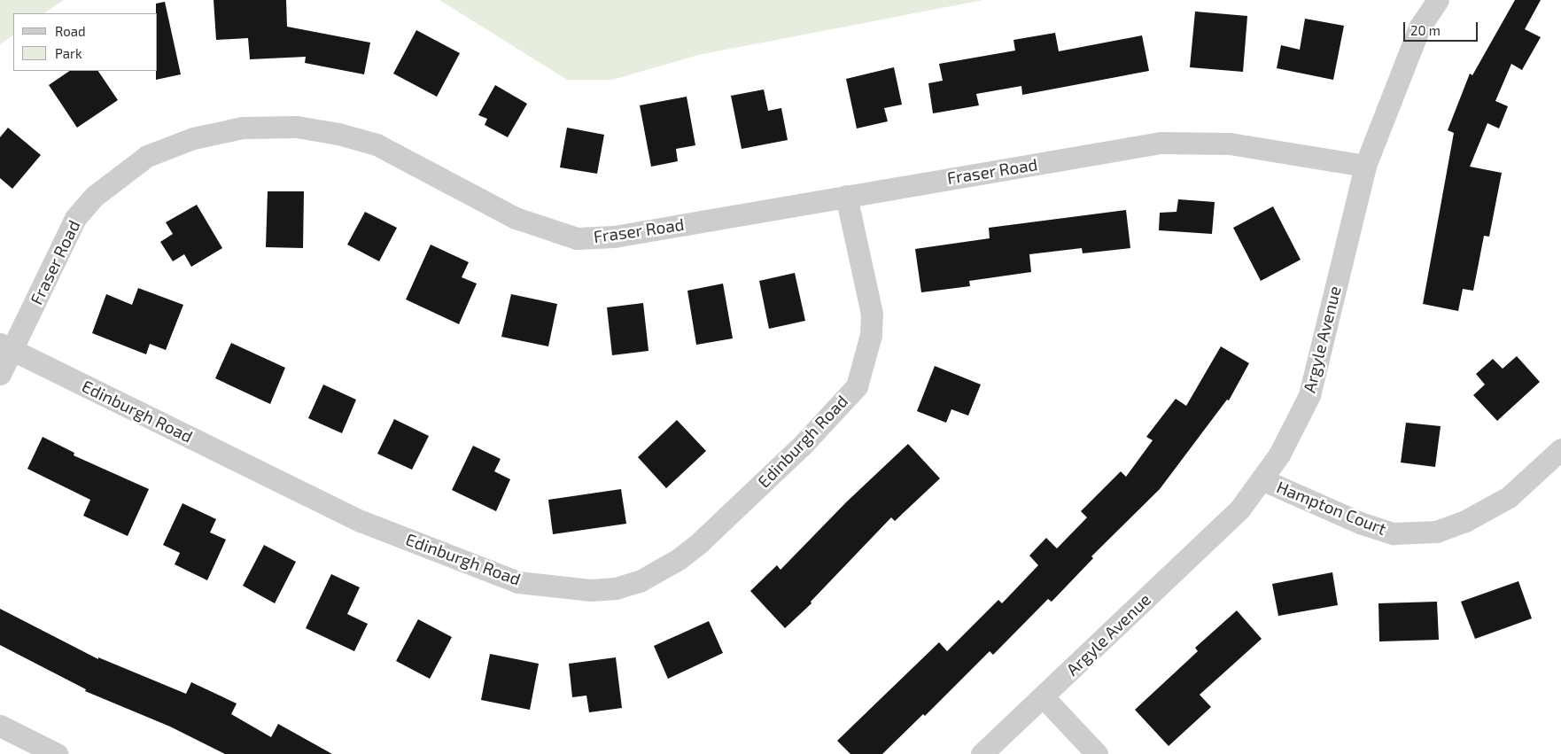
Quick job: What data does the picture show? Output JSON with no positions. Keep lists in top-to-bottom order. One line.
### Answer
{"streets":{"street":["Fraser Road","Argyle Avenue","Edinburgh Road","Hampton Court"]},"crossings":[["Fraser Road","Argyle Avenue"],["Fraser Road","Edinburgh Road"],["Argyle Avenue","Hampton Court"]],"legend":["Road","Park"],"scale_bar":"20 m"}
